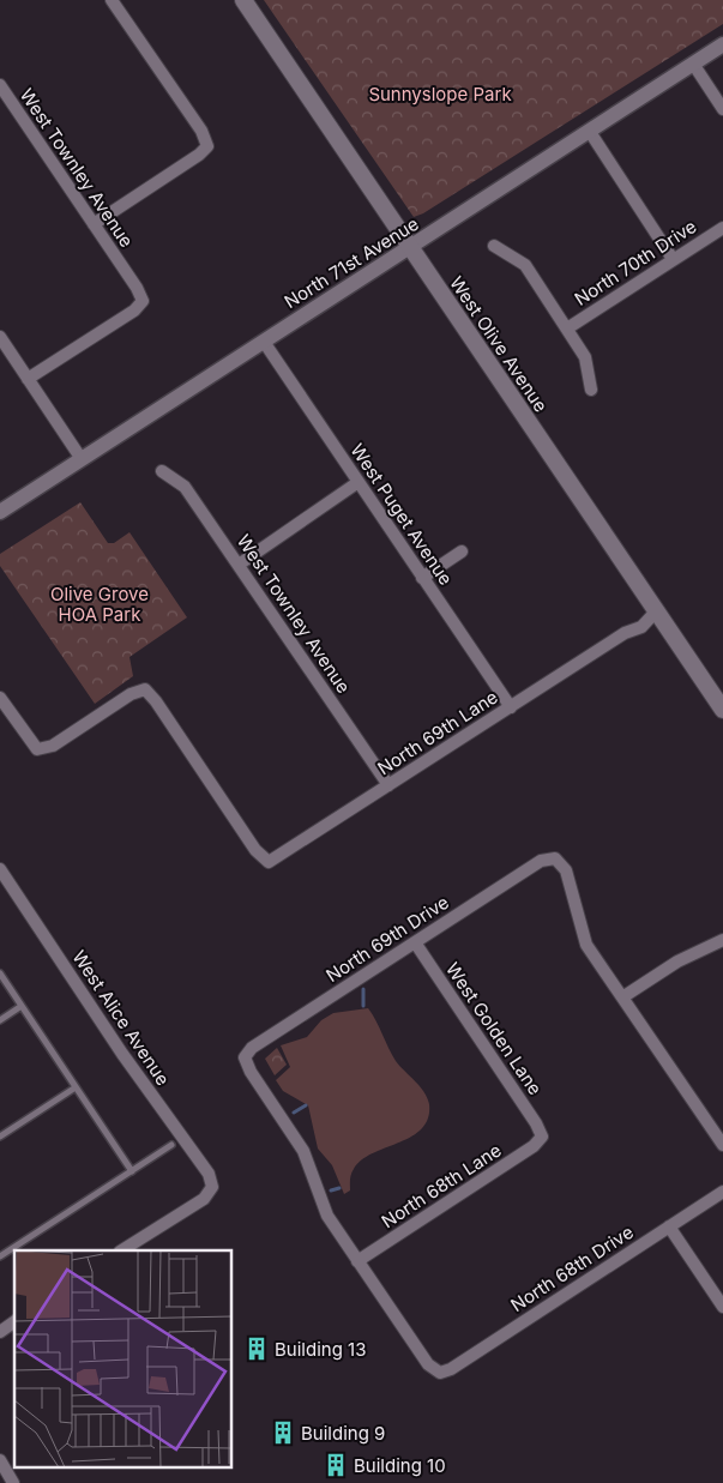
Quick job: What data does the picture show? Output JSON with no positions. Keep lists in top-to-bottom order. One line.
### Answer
{"streets":{"main road":["West Olive Avenue"],"street":["West Townley Avenue","North 71st Avenue","North 70th Drive","West Puget Avenue","North 69th Lane","North 69th Drive","West Alice Avenue","West Golden Lane","North 68th Lane","North 68th Drive"]},"crossings":[["West Townley Avenue","North 69th Lane"],["North 71st Avenue","West Olive Avenue"],["North 71st Avenue","West Puget Avenue"],["West Olive Avenue","North 69th Lane"],["West Puget Avenue","North 69th Lane"],["North 69th Drive","West Golden Lane"],["North 69th Drive","North 68th Lane"],["North 69th Drive","North 68th Drive"],["West Golden Lane","North 68th Lane"],["North 68th Lane","North 68th Drive"]],"parks":["Sunnyslope Park","Olive Grove HOA Park"],"places":{"building":["Building 13","Building 9","Building 10"]}}
